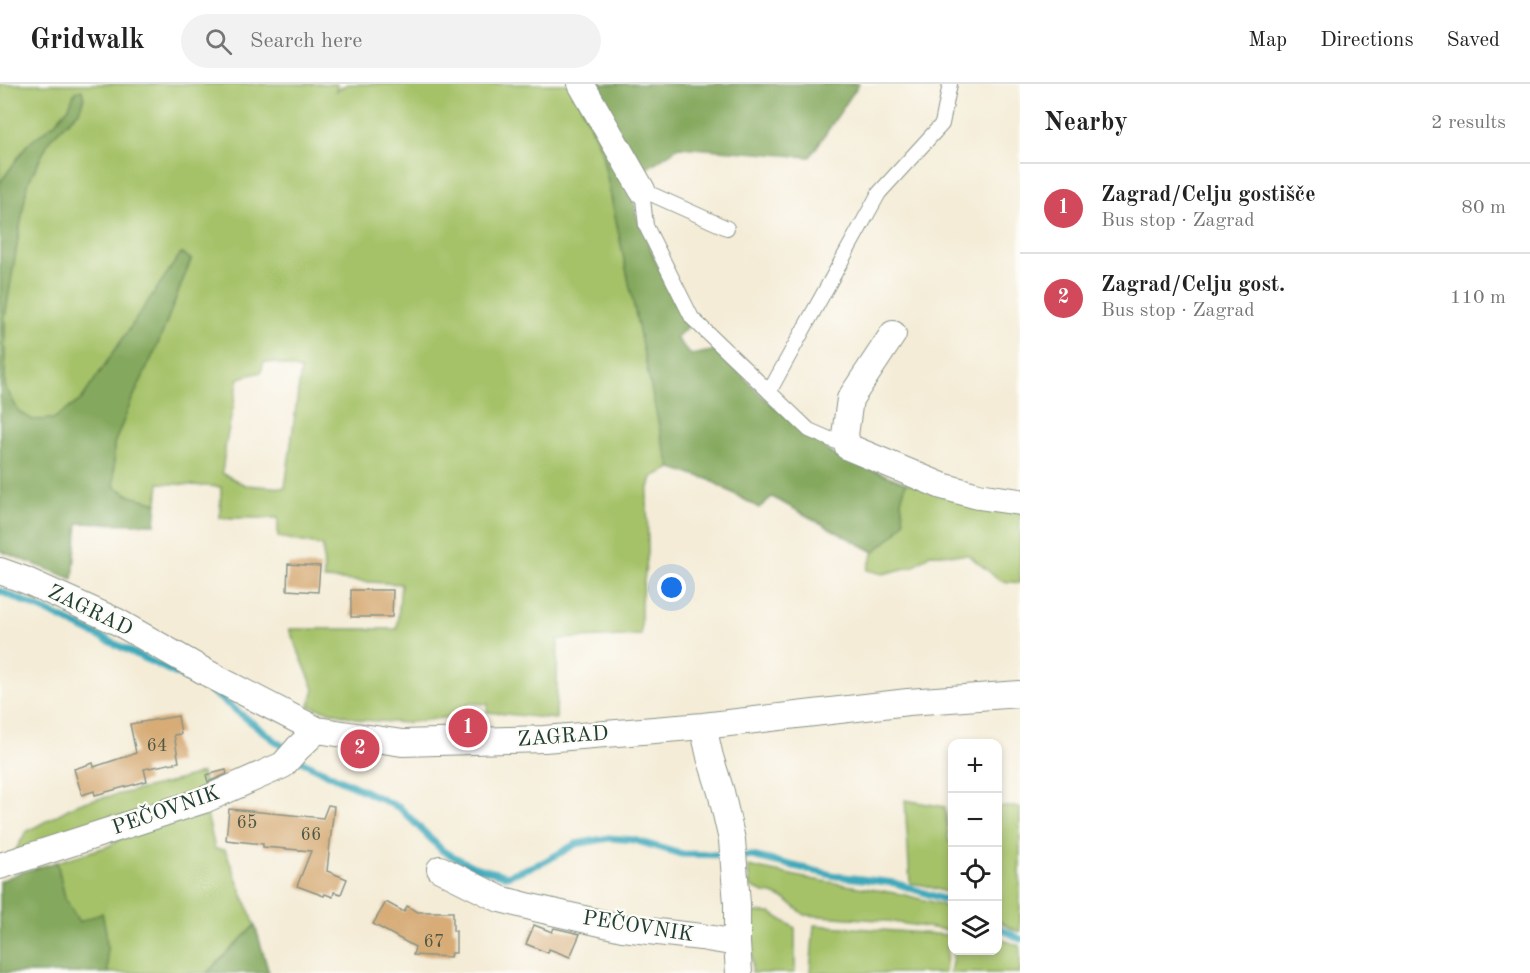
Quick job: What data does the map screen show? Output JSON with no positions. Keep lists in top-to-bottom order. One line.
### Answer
{"streets":{"street":["ZAGRAD","PEČOVNIK"]},"crossings":[["ZAGRAD","PEČOVNIK"]],"house_numbers":["64","65","66","67"],"page":{"header":"Gridwalk","search":"Search here","nav":["Map","Directions","Saved"],"heading":["Nearby","2 results"],"list":[{"mark":"1","name":"Zagrad/Celju gostišče","note":"Bus stop · Zagrad","value":"80 m"},{"mark":"2","name":"Zagrad/Celju gost.","note":"Bus stop · Zagrad","value":"110 m"}],"pins":["1","2"],"map_buttons":["+","−"]}}
